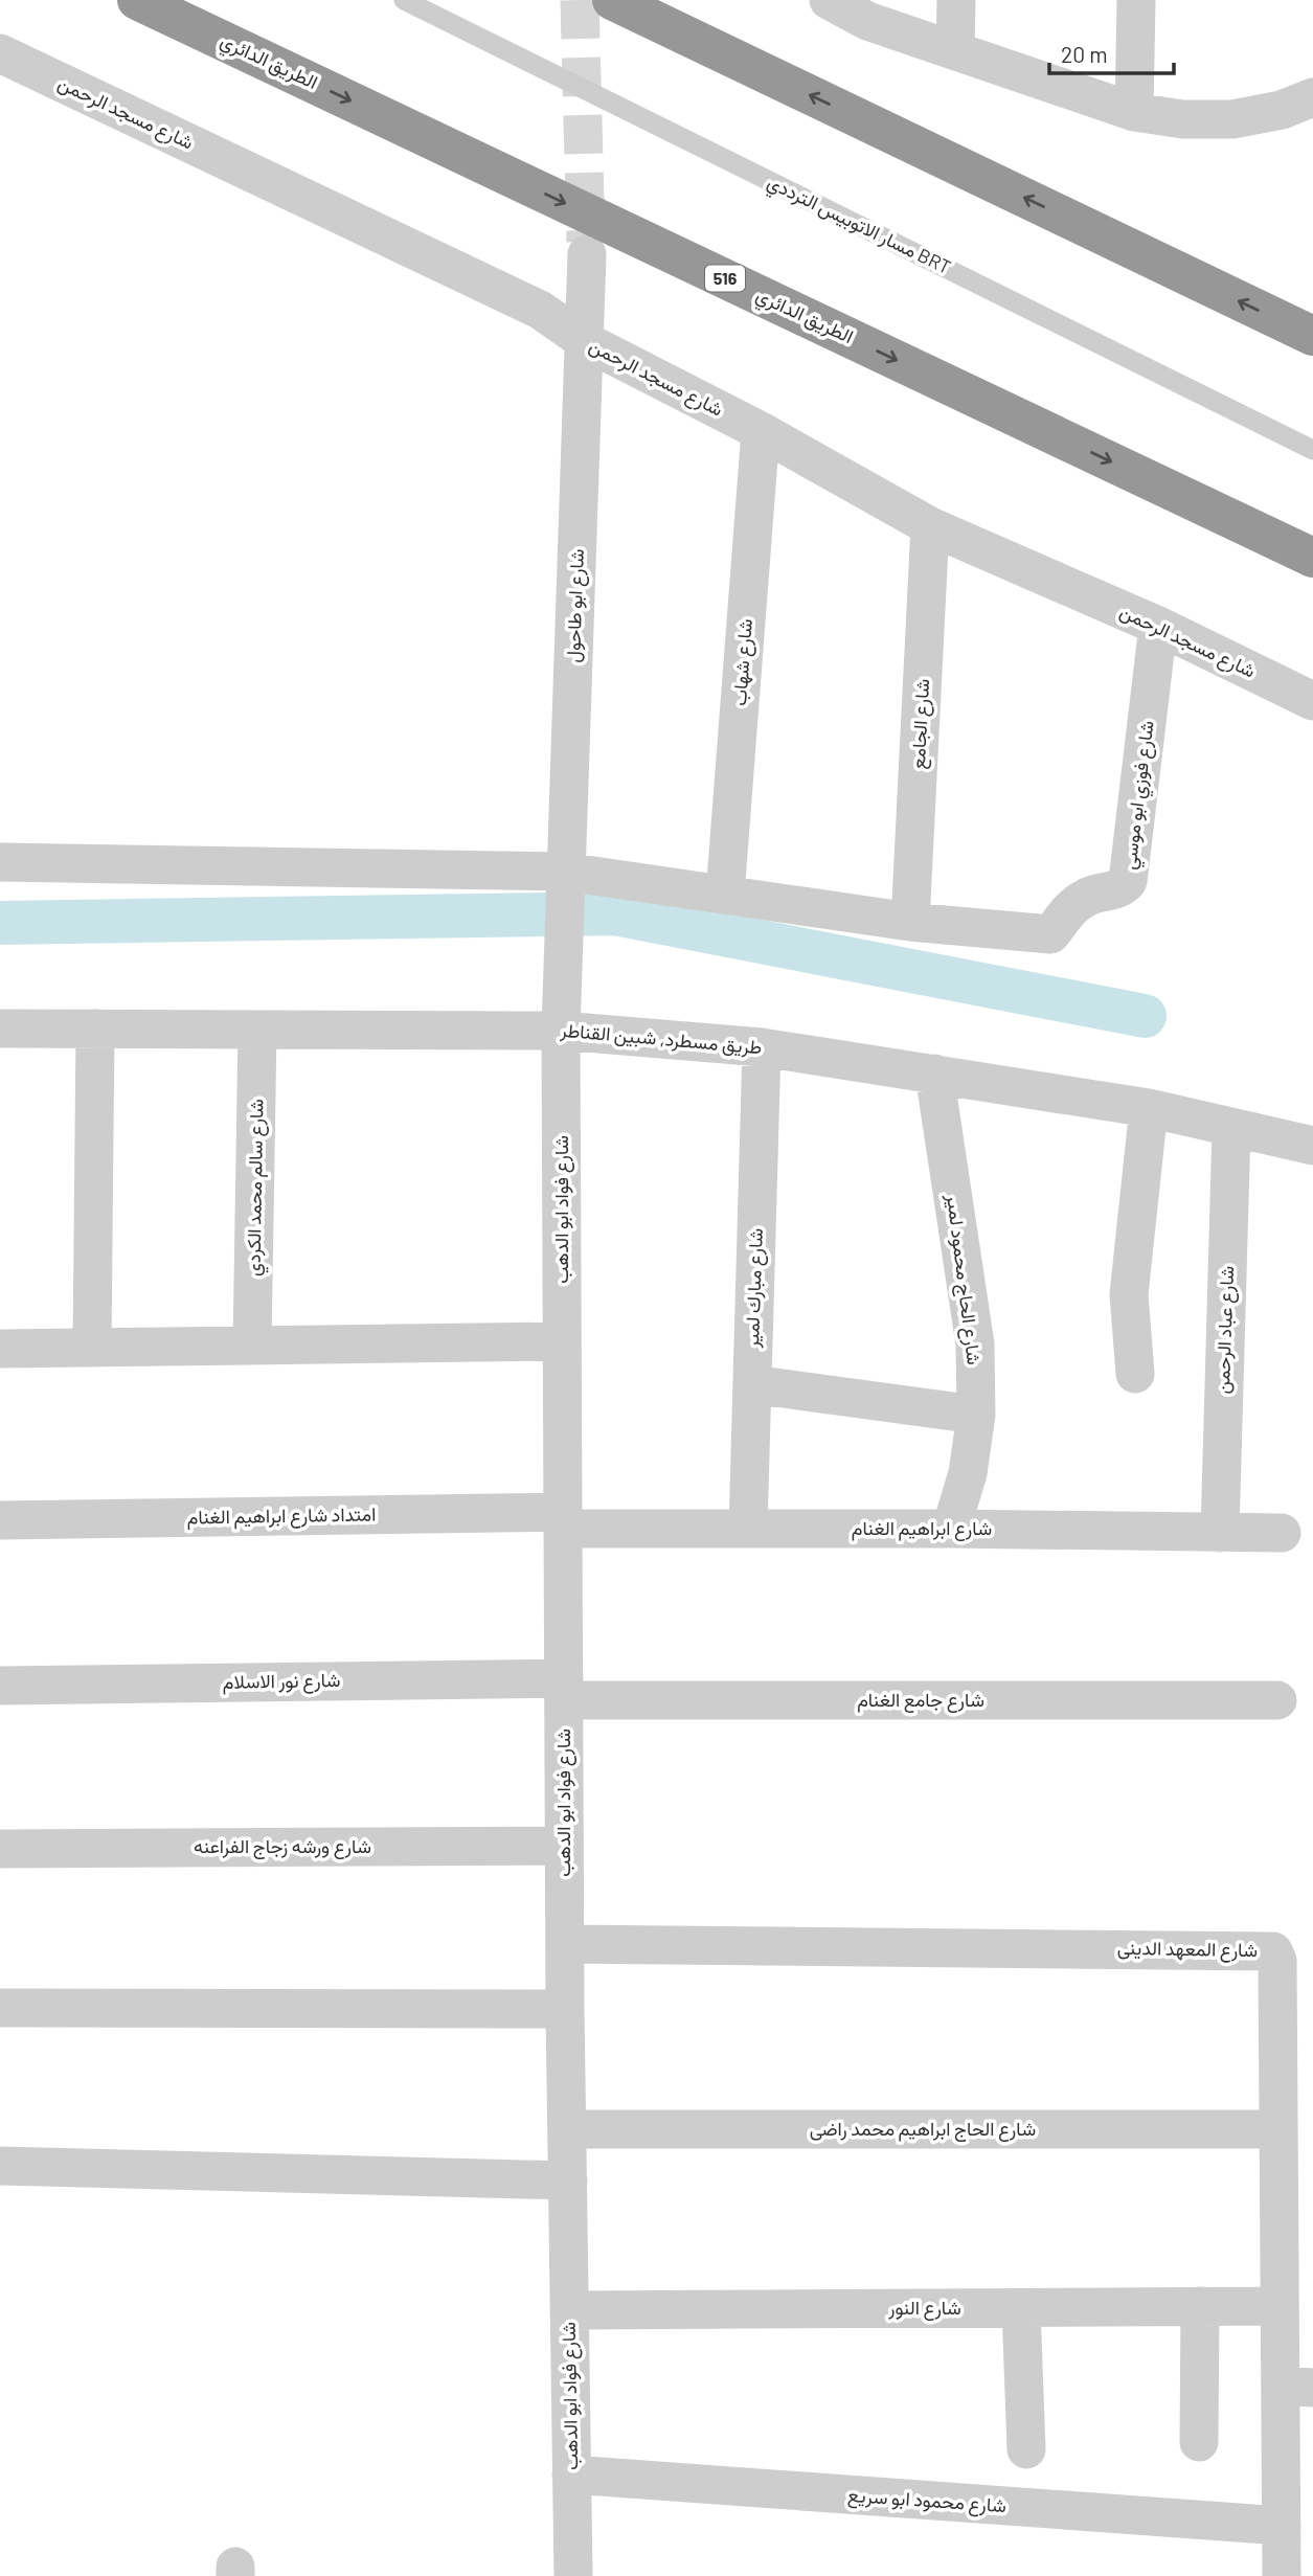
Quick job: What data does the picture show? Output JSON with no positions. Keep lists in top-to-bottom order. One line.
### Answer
{"streets":{"highway":["الطريق الدائري","516"],"street":["شارع مسجد الرحمن","شارع ابو طاحول","شارع شهاب","شارع الجامع","شارع فوزي ابو موسي","طريق مسطرد, شبين القناطر","شارع سالم محمد الكردي","شارع فواد ابو الدهب","شارع الحاج محمود لمير","شارع مبارك لمير","شارع عباد الرحمن","امتداد شارع ابراهيم الغنام","شارع ابراهيم الغنام","شارع نور الاسلام","شارع جامع الغنام","شارع ورشه زجاج الفراعنه","شارع المعهد الدينى","شارع الحاج ابراهيم محمد راضى","شارع النور","شارع محمود ابو سريع"],"lane":["مسار الاتوبيس الترددي BRT"]},"crossings":[["شارع مسجد الرحمن","شارع ابو طاحول"],["شارع مسجد الرحمن","شارع شهاب"],["شارع مسجد الرحمن","شارع الجامع"],["شارع مسجد الرحمن","شارع فوزي ابو موسي"],["شارع ابو طاحول","طريق مسطرد, شبين القناطر"],["شارع ابو طاحول","شارع فواد ابو الدهب"],["شارع الجامع","شارع فوزي ابو موسي"],["طريق مسطرد, شبين القناطر","شارع سالم محمد الكردي"],["طريق مسطرد, شبين القناطر","شارع فواد ابو الدهب"],["طريق مسطرد, شبين القناطر","شارع الحاج محمود لمير"],["طريق مسطرد, شبين القناطر","شارع مبارك لمير"],["طريق مسطرد, شبين القناطر","شارع عباد الرحمن"],["شارع فواد ابو الدهب","امتداد شارع ابراهيم الغنام"],["شارع فواد ابو الدهب","شارع ابراهيم الغنام"],["شارع فواد ابو الدهب","شارع نور الاسلام"],["شارع فواد ابو الدهب","شارع جامع الغنام"],["شارع فواد ابو الدهب","شارع ورشه زجاج الفراعنه"],["شارع فواد ابو الدهب","شارع المعهد الدينى"],["شارع فواد ابو الدهب","شارع الحاج ابراهيم محمد راضى"],["شارع فواد ابو الدهب","شارع النور"],["شارع فواد ابو الدهب","شارع محمود ابو سريع"],["شارع الحاج محمود لمير","شارع ابراهيم الغنام"],["شارع مبارك لمير","شارع ابراهيم الغنام"],["شارع عباد الرحمن","شارع ابراهيم الغنام"],["امتداد شارع ابراهيم الغنام","شارع ابراهيم الغنام"],["شارع نور الاسلام","شارع جامع الغنام"],["شارع المعهد الدينى","شارع الحاج ابراهيم محمد راضى"],["شارع المعهد الدينى","شارع النور"],["شارع المعهد الدينى","شارع محمود ابو سريع"]],"scale_bar":"20 m"}
